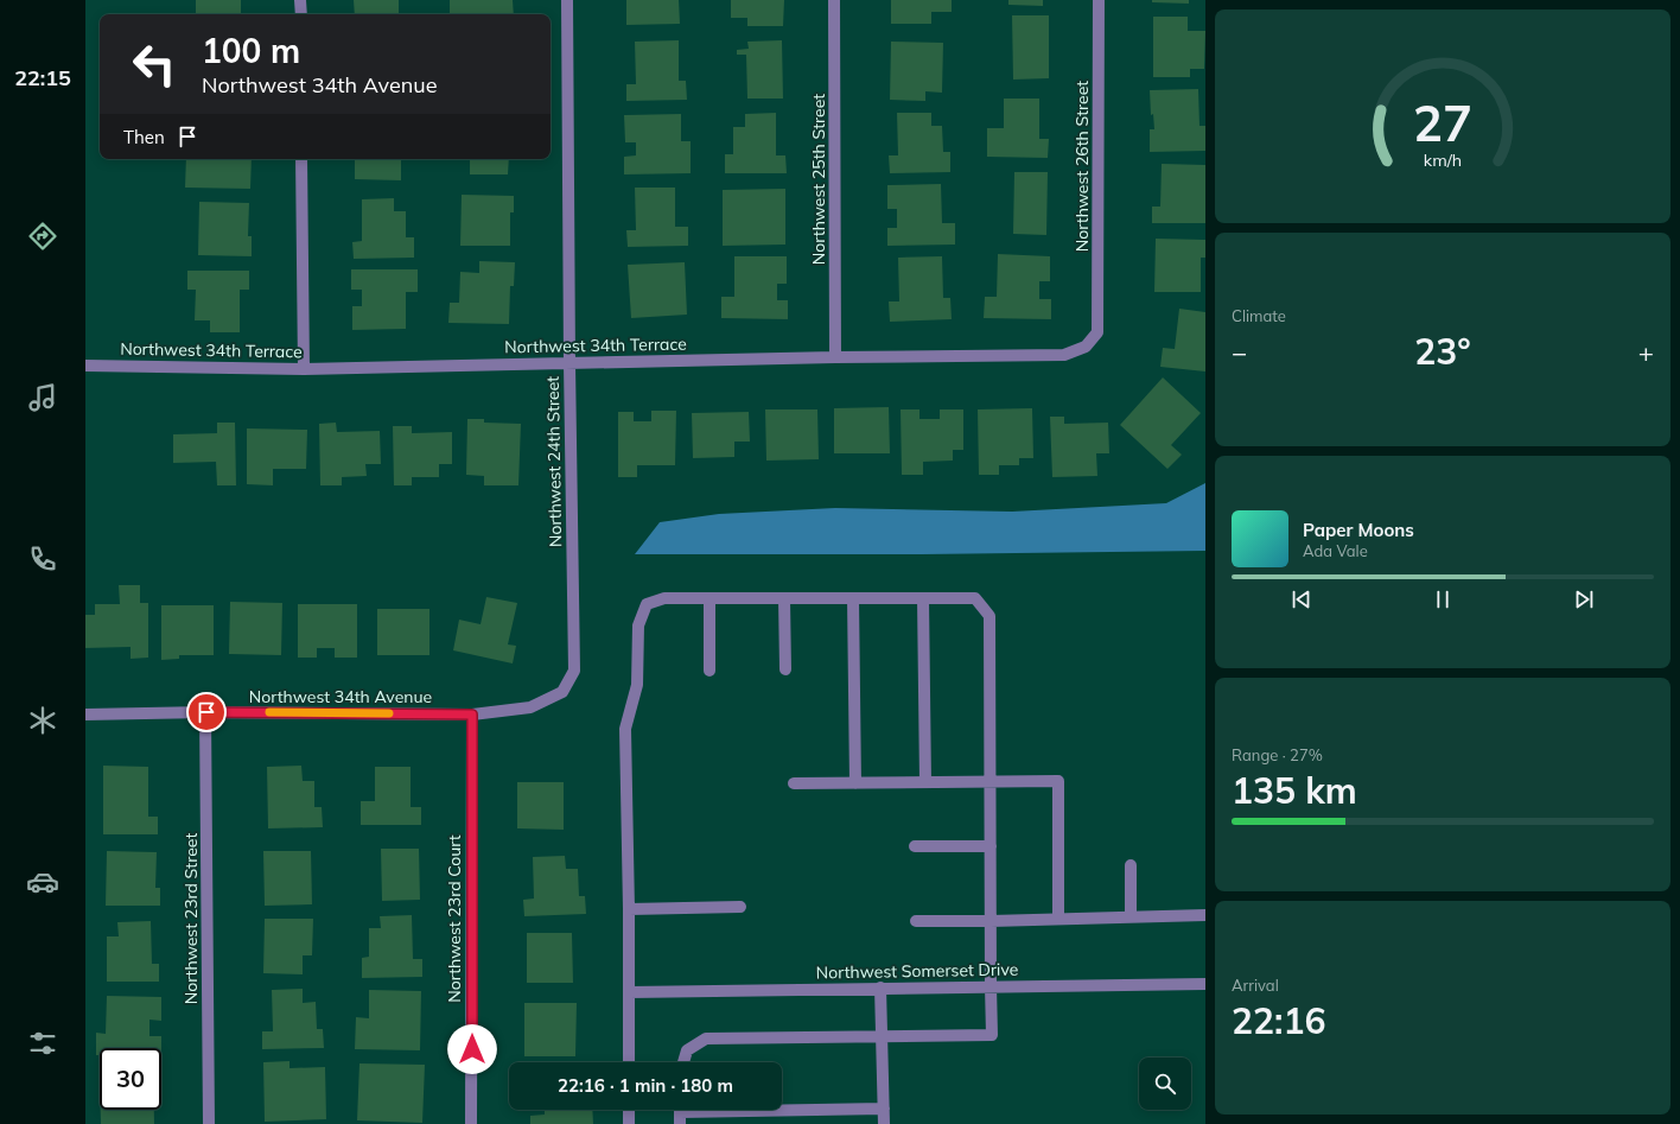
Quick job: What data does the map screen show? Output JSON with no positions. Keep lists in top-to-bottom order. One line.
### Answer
{"streets":{"street":["Northwest 26th Street","Northwest 25th Street","Northwest 34th Terrace","Northwest 24th Street","Northwest 34th Avenue","Northwest 23rd Street","Northwest 23rd Court","Northwest Somerset Drive"]},"crossings":[["Northwest 26th Street","Northwest 34th Terrace"],["Northwest 25th Street","Northwest 34th Terrace"],["Northwest 34th Terrace","Northwest 24th Street"],["Northwest 24th Street","Northwest 34th Avenue"],["Northwest 34th Avenue","Northwest 23rd Street"],["Northwest 34th Avenue","Northwest 23rd Court"]],"page":{"tabs":"22:15","turn":["100 m","Northwest 34th Avenue"],"then":"Then","tile":["Climate",["Range · 27%","135 km"],["Arrival","22:16"]],"heat":["−","23°","+"],"song":["Paper Moons","Ada Vale"],"limit":"30","trip":"22:16 · 1 min · 180 m","gauge":["27","km/h"]}}
